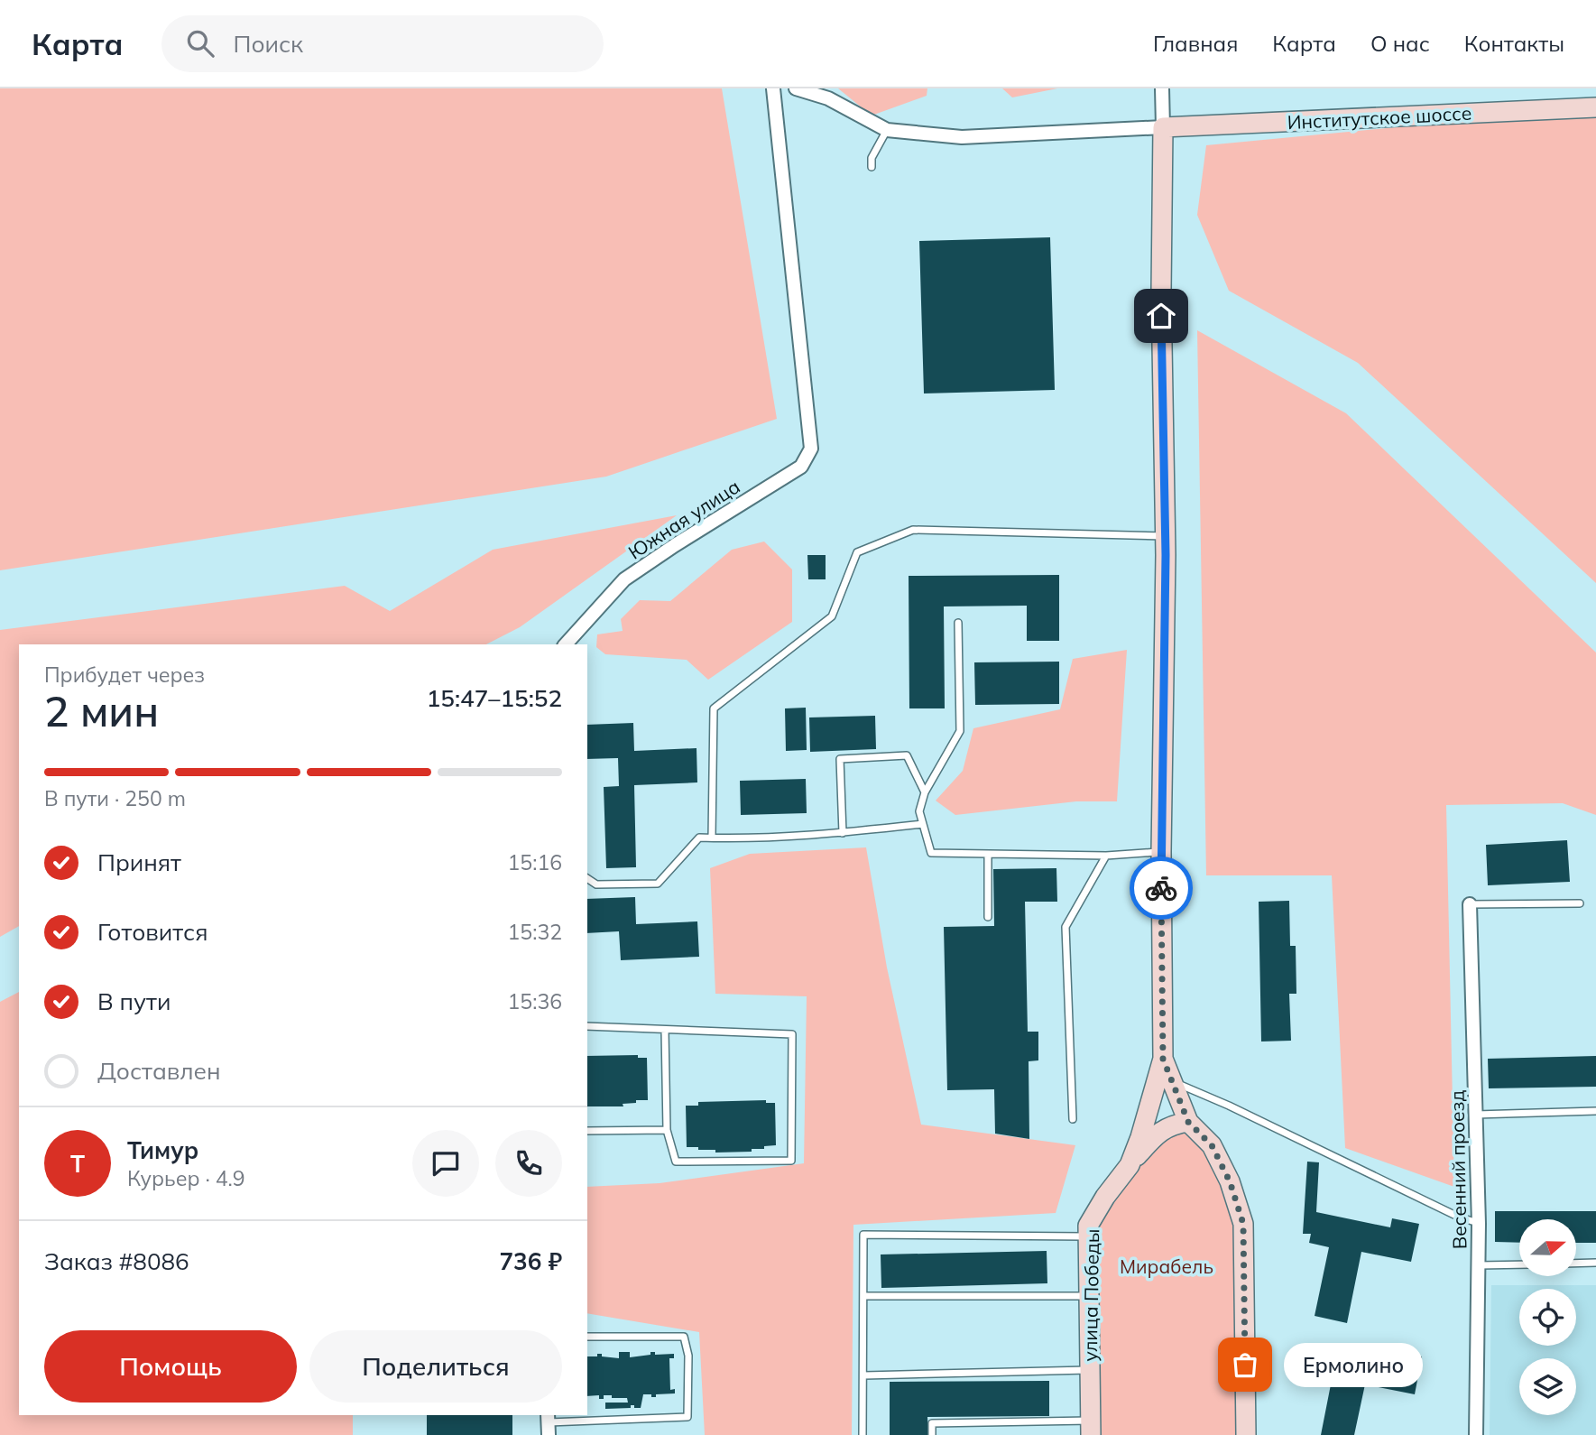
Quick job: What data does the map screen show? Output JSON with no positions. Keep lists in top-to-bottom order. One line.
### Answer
{"streets":{"street":["Институтское шоссе","Южная улица","Весенний проезд","улица Победы"]},"crossings":[["Институтское шоссе","улица Победы"]],"parks":["Мирабель"],"places":["Ермолино"],"north":"right","page":{"header":"Карта","search":"Поиск","nav":["Главная","Карта","О нас","Контакты"],"heading":["2 мин","Прибудет через","15:47–15:52"],"panel":["Тимур","Курьер · 4.9","Заказ #8086","736 ₽"],"bar":"В пути · 250 m","list":[["Принят","15:16"],["Готовится","15:32"],["В пути","15:36"],"Доставлен"],"round":"Т","buttons":["Помощь","Поделиться"],"bubble":"Ермолино"}}
